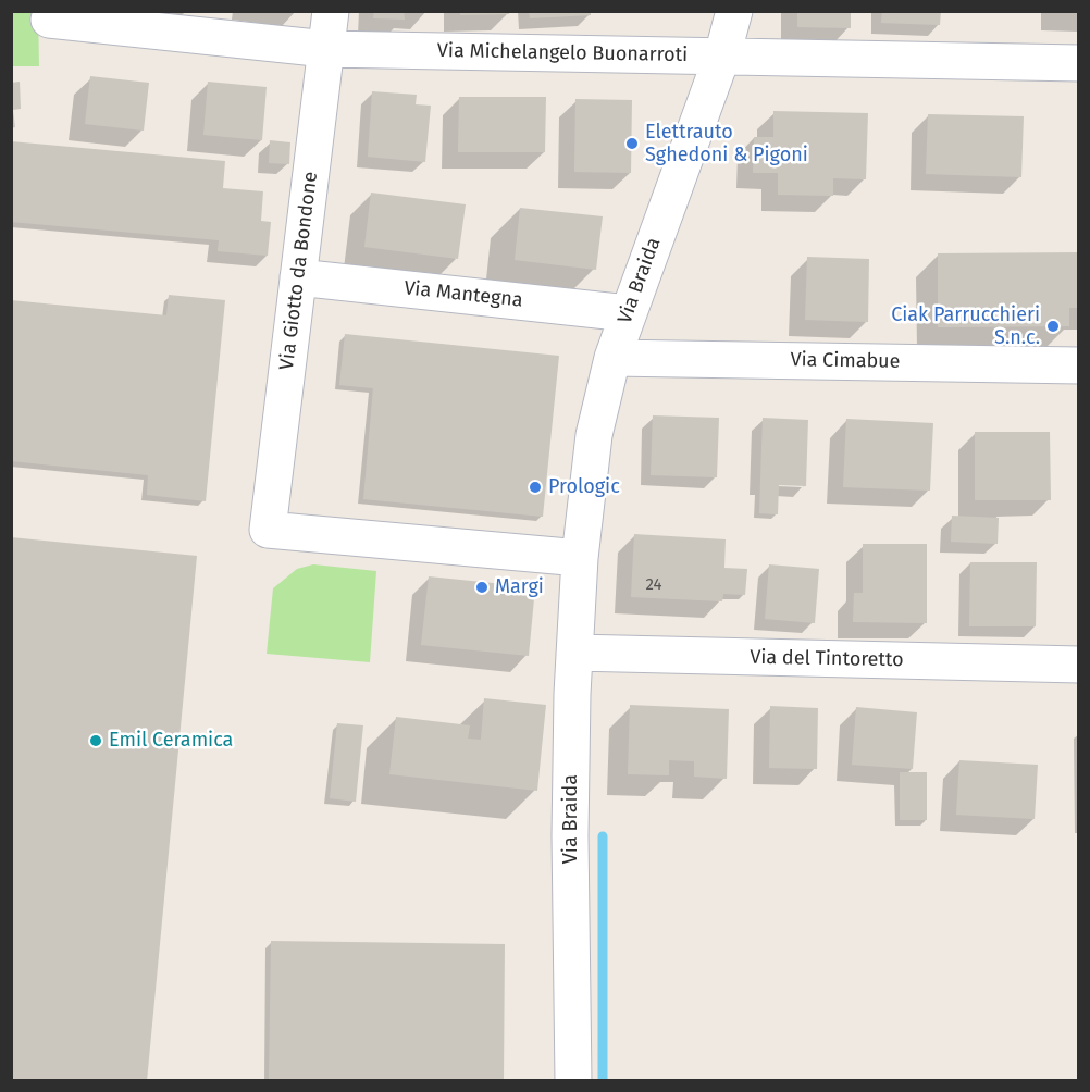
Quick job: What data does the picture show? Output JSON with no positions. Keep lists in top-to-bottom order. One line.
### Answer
{"streets":{"street":["Via Michelangelo Buonarroti","Via Giotto da Bondone","Via Braida","Via Mantegna","Via Cimabue","Via del Tintoretto"]},"crossings":[["Via Michelangelo Buonarroti","Via Giotto da Bondone"],["Via Michelangelo Buonarroti","Via Braida"],["Via Giotto da Bondone","Via Braida"],["Via Giotto da Bondone","Via Mantegna"],["Via Braida","Via Mantegna"],["Via Braida","Via Cimabue"],["Via Braida","Via del Tintoretto"]],"places":["Elettrauto Sghedoni & Pigoni","Ciak Parrucchieri S.n.c.","Prologic","Margi","Emil Ceramica"],"house_numbers":["24"]}
